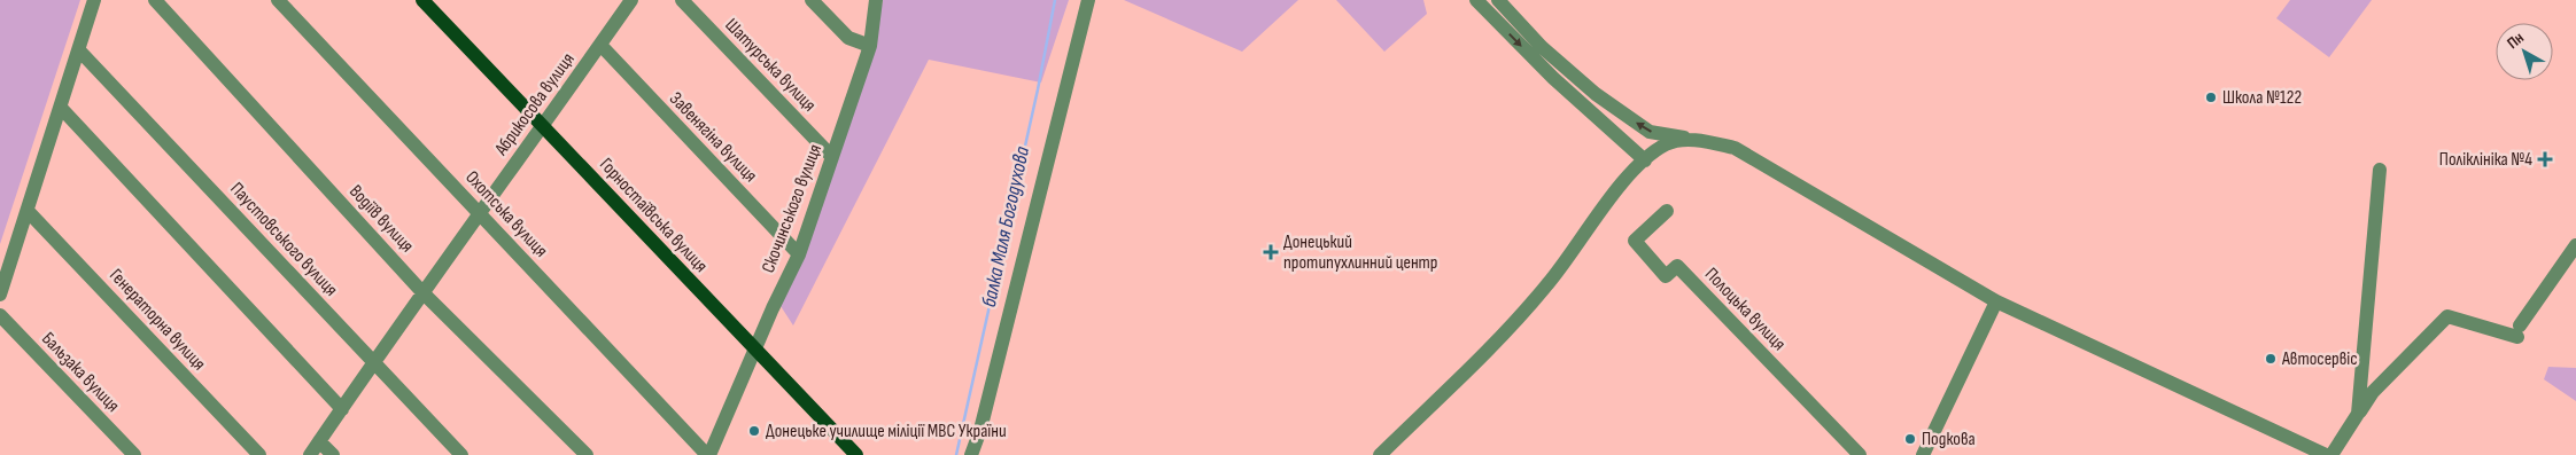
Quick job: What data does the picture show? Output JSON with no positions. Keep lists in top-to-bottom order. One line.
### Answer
{"streets":{"main road":["Горностаївська вулиця"],"street":["Шатурська вулиця","Абрикосова вулиця","Завенягіна вулиця","Скочинського вулиця","Охотська вулиця","Водіїв вулиця","Паустовського вулиця","Полоцька вулиця","Генераторна вулиця","Бальзака вулиця"]},"crossings":[["Шатурська вулиця","Скочинського вулиця"],["Абрикосова вулиця","Завенягіна вулиця"],["Абрикосова вулиця","Охотська вулиця"],["Абрикосова вулиця","Горностаївська вулиця"],["Абрикосова вулиця","Водіїв вулиця"],["Абрикосова вулиця","Паустовського вулиця"],["Завенягіна вулиця","Скочинського вулиця"],["Скочинського вулиця","Охотська вулиця"],["Скочинського вулиця","Горностаївська вулиця"]],"water":["балка Маля Богодухова"],"places":{"other":["Школа №122","Автосервіс","Донецьке училище міліції МВС України","Подкова"],"health":["Поліклініка №4","Донецький протипухлинний центр"]},"north":"top left"}
